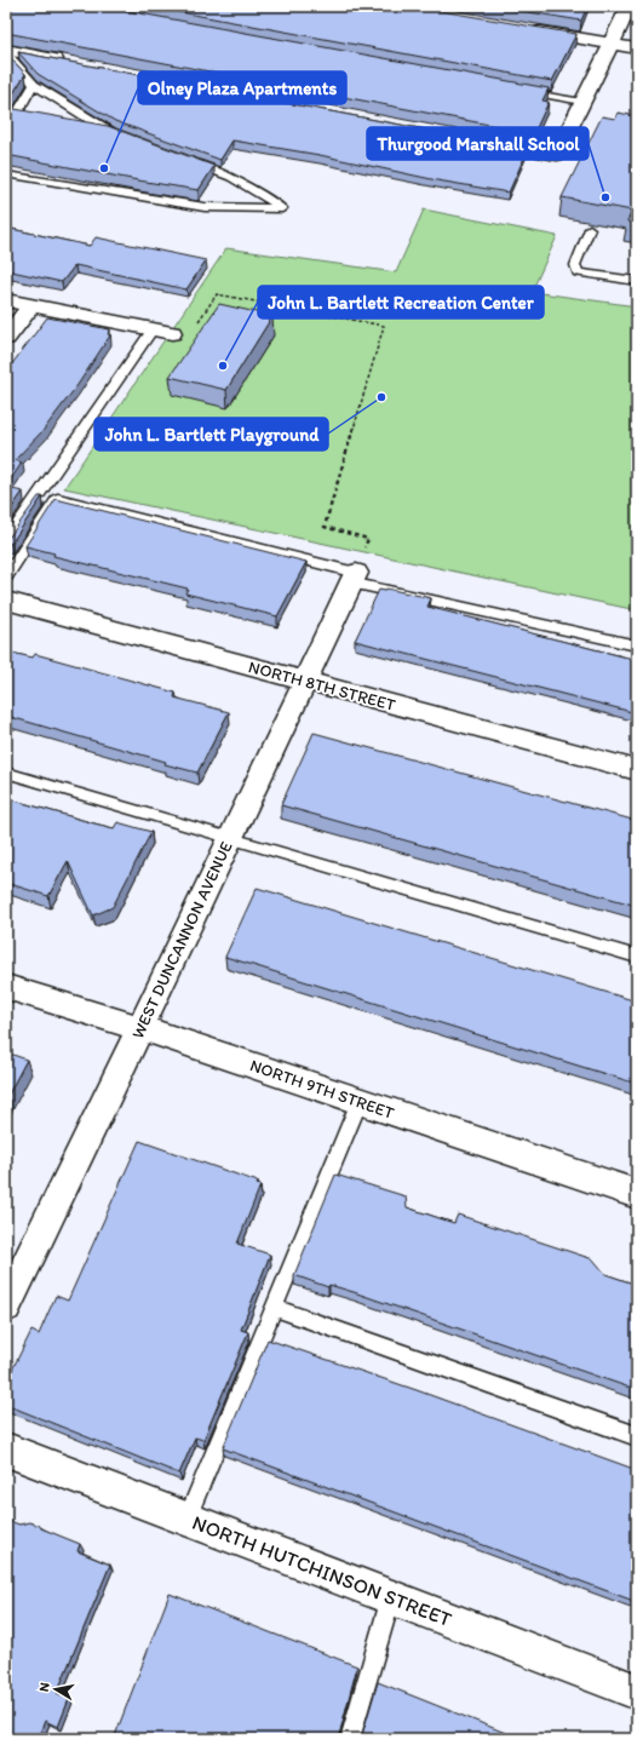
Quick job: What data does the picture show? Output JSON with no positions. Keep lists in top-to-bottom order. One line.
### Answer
{"streets":{"street":["NORTH 8TH STREET","WEST DUNCANNON AVENUE","NORTH 9TH STREET","NORTH HUTCHINSON STREET"]},"crossings":[["NORTH 8TH STREET","WEST DUNCANNON AVENUE"],["WEST DUNCANNON AVENUE","NORTH 9TH STREET"]],"places":["Olney Plaza Apartments","Thurgood Marshall School","John L. Bartlett Recreation Center","John L. Bartlett Playground"],"north":"left"}
